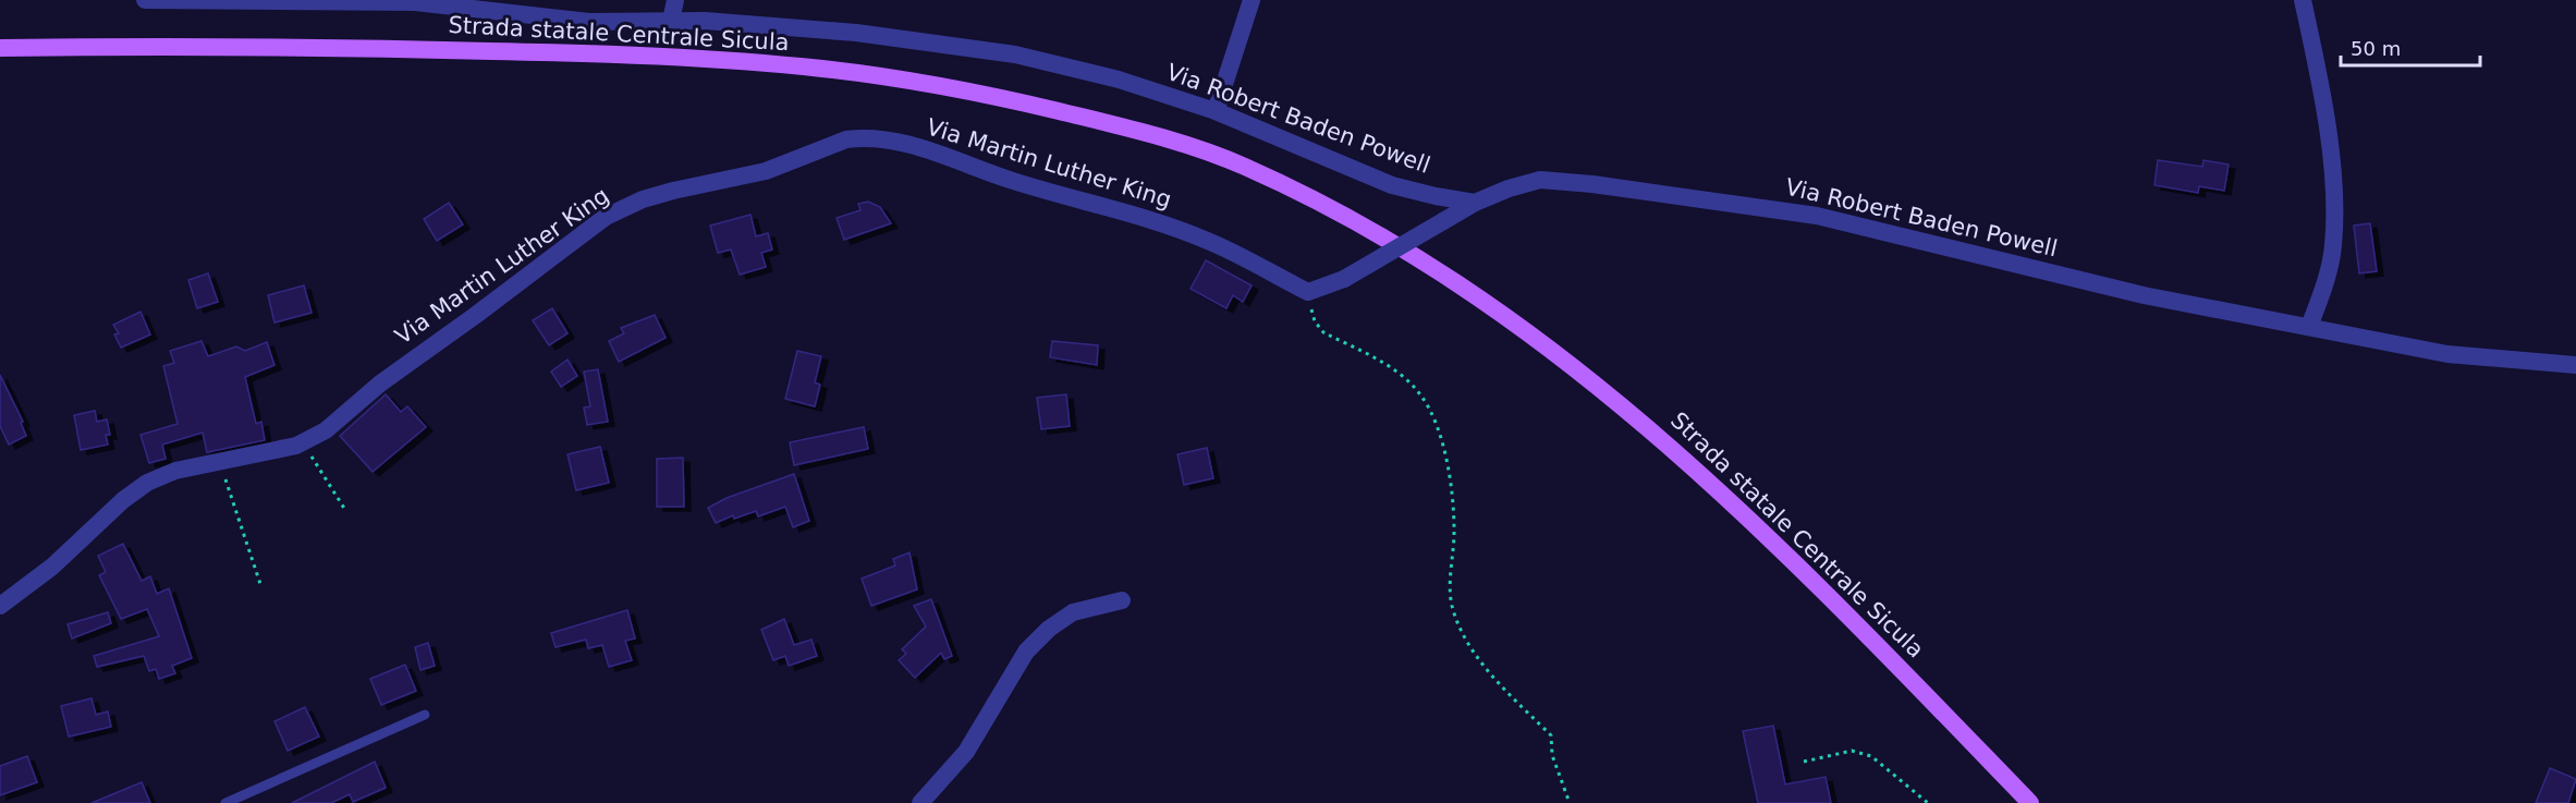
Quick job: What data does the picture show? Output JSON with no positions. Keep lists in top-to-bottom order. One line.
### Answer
{"streets":{"main road":["Strada statale Centrale Sicula"],"street":["Via Robert Baden Powell","Via Martin Luther King"]},"scale_bar":"50 m"}
